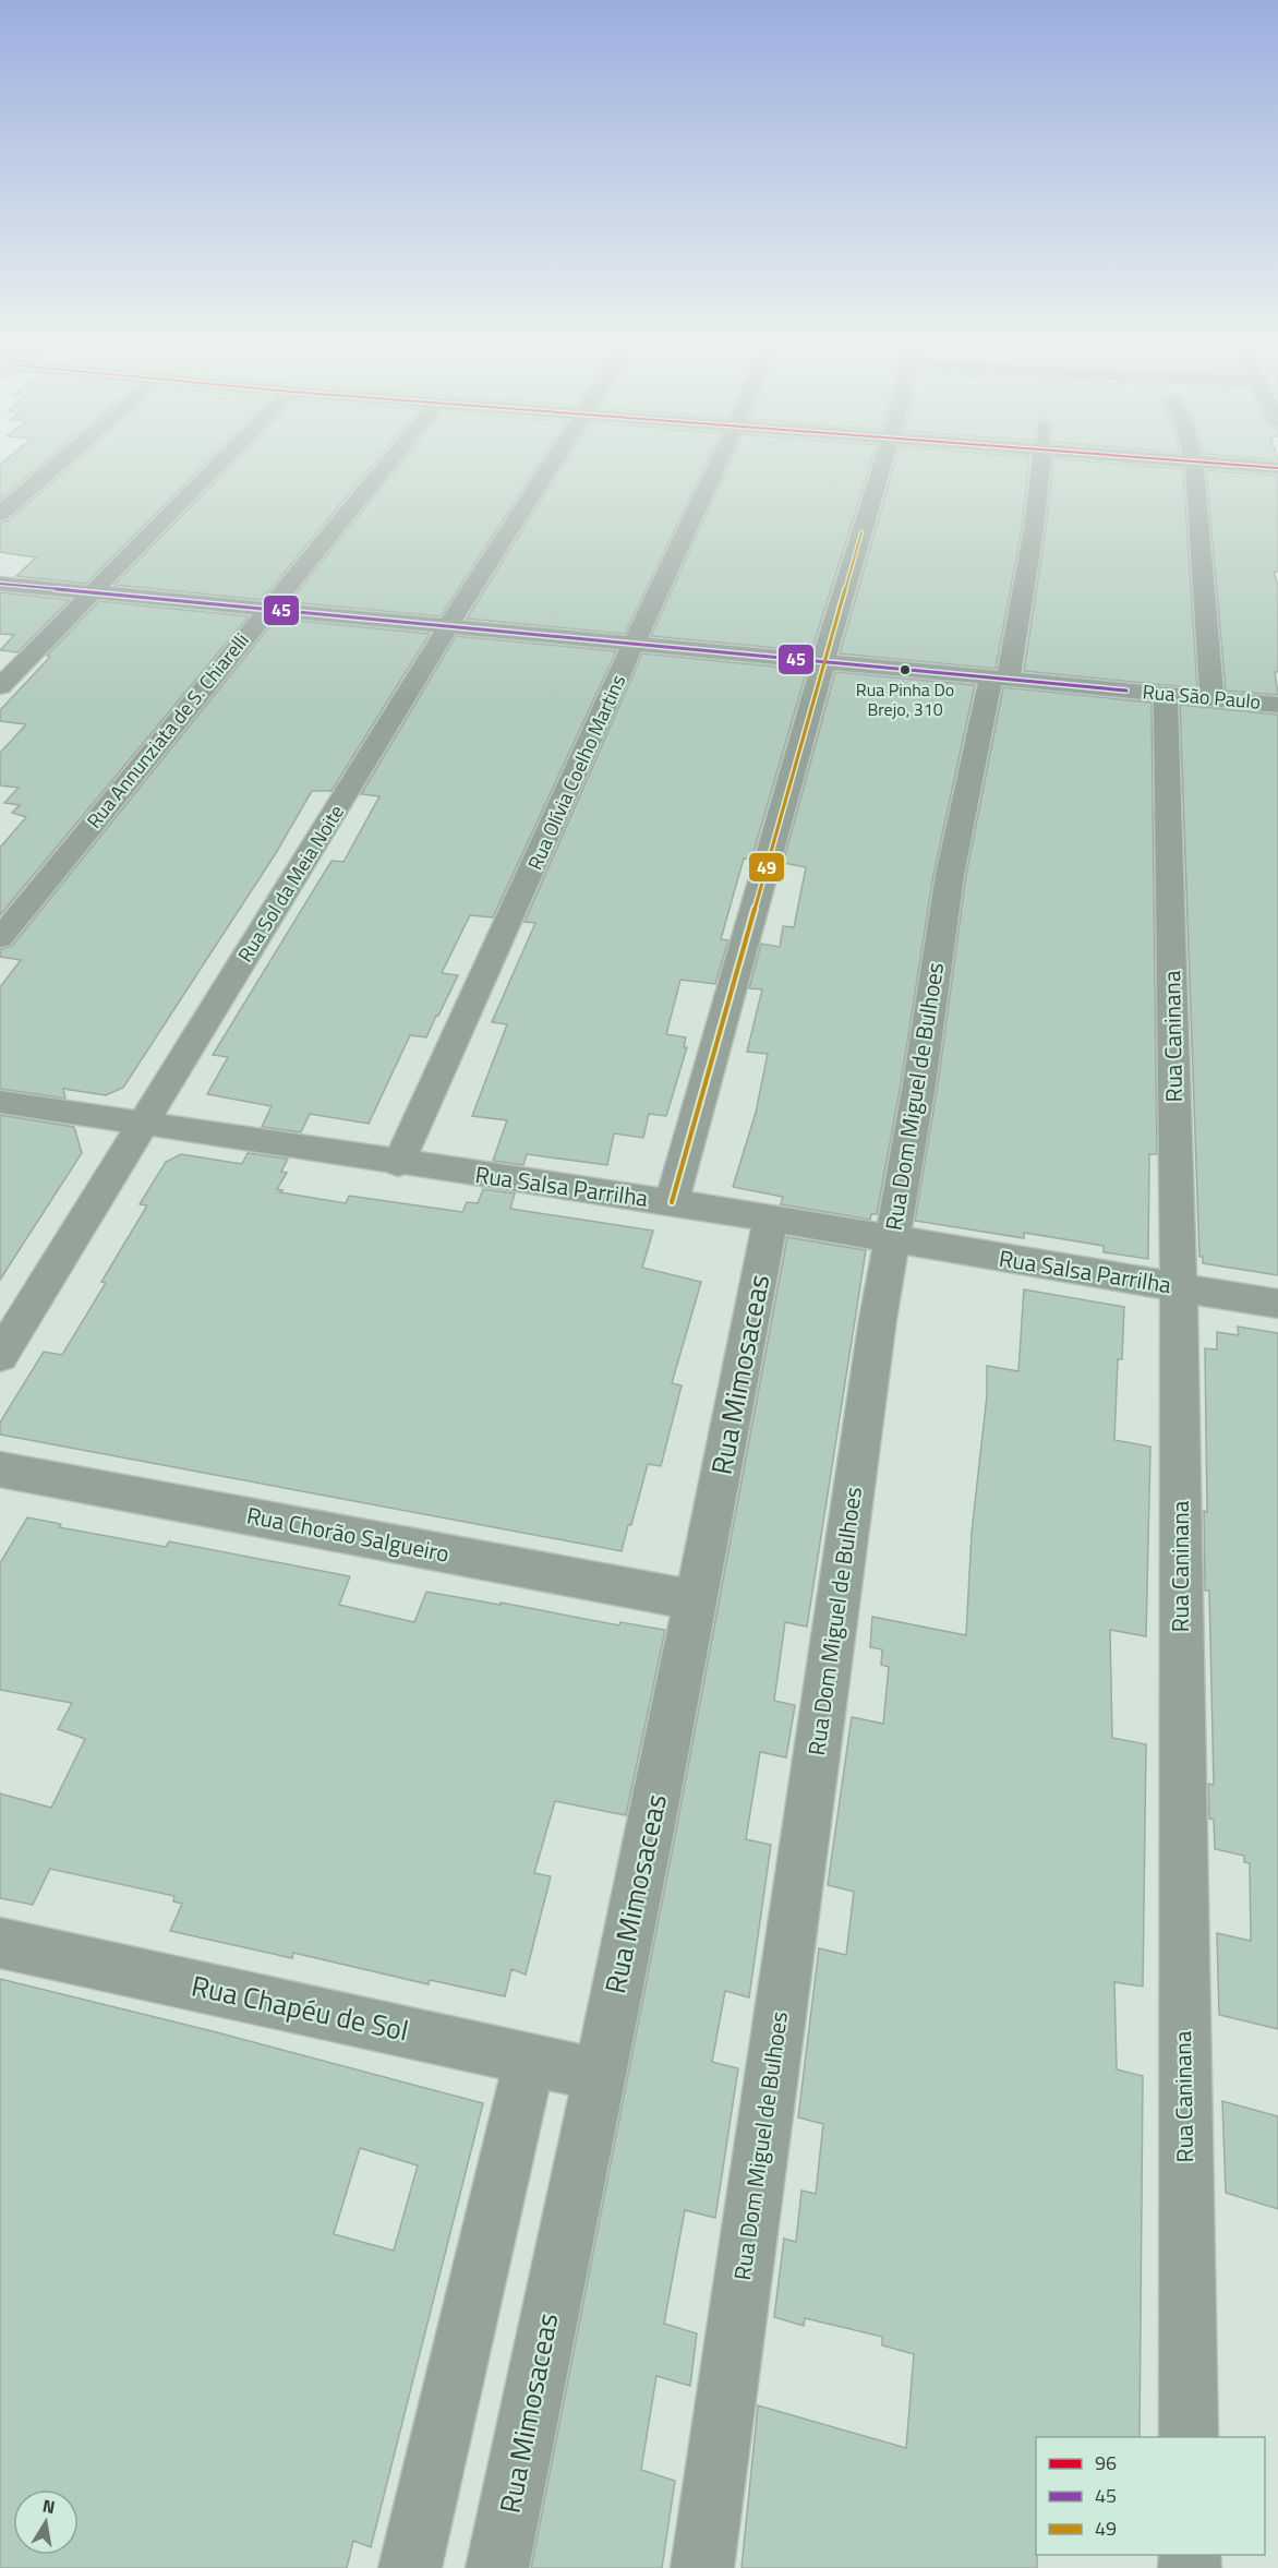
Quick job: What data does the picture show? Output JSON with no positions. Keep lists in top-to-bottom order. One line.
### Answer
{"streets":{"street":["Rua São Paulo","Rua Annunziata de S. Chiarelli","Rua Olívia Coelho Martins","Rua Sol da Meia Noite","Rua Caninana","Rua Dom Miguel de Bulhoes","Rua Salsa Parrilha","Rua Mimosaceas","Rua Chorão Salgueiro","Rua Chapéu de Sol"]},"crossings":[["Rua São Paulo","Rua Annunziata de S. Chiarelli"],["Rua São Paulo","Rua Olívia Coelho Martins"],["Rua São Paulo","Rua Sol da Meia Noite"],["Rua São Paulo","Rua Caninana"],["Rua São Paulo","Rua Dom Miguel de Bulhoes"],["Rua Olívia Coelho Martins","Rua Salsa Parrilha"],["Rua Sol da Meia Noite","Rua Salsa Parrilha"],["Rua Caninana","Rua Salsa Parrilha"],["Rua Dom Miguel de Bulhoes","Rua Salsa Parrilha"],["Rua Salsa Parrilha","Rua Mimosaceas"],["Rua Mimosaceas","Rua Chorão Salgueiro"],["Rua Mimosaceas","Rua Chapéu de Sol"]],"places":["Rua Pinha Do Brejo, 310"],"lines":["transit line 96","transit line 49","transit line 45"],"legend":["96","45","49"],"north":"top"}
